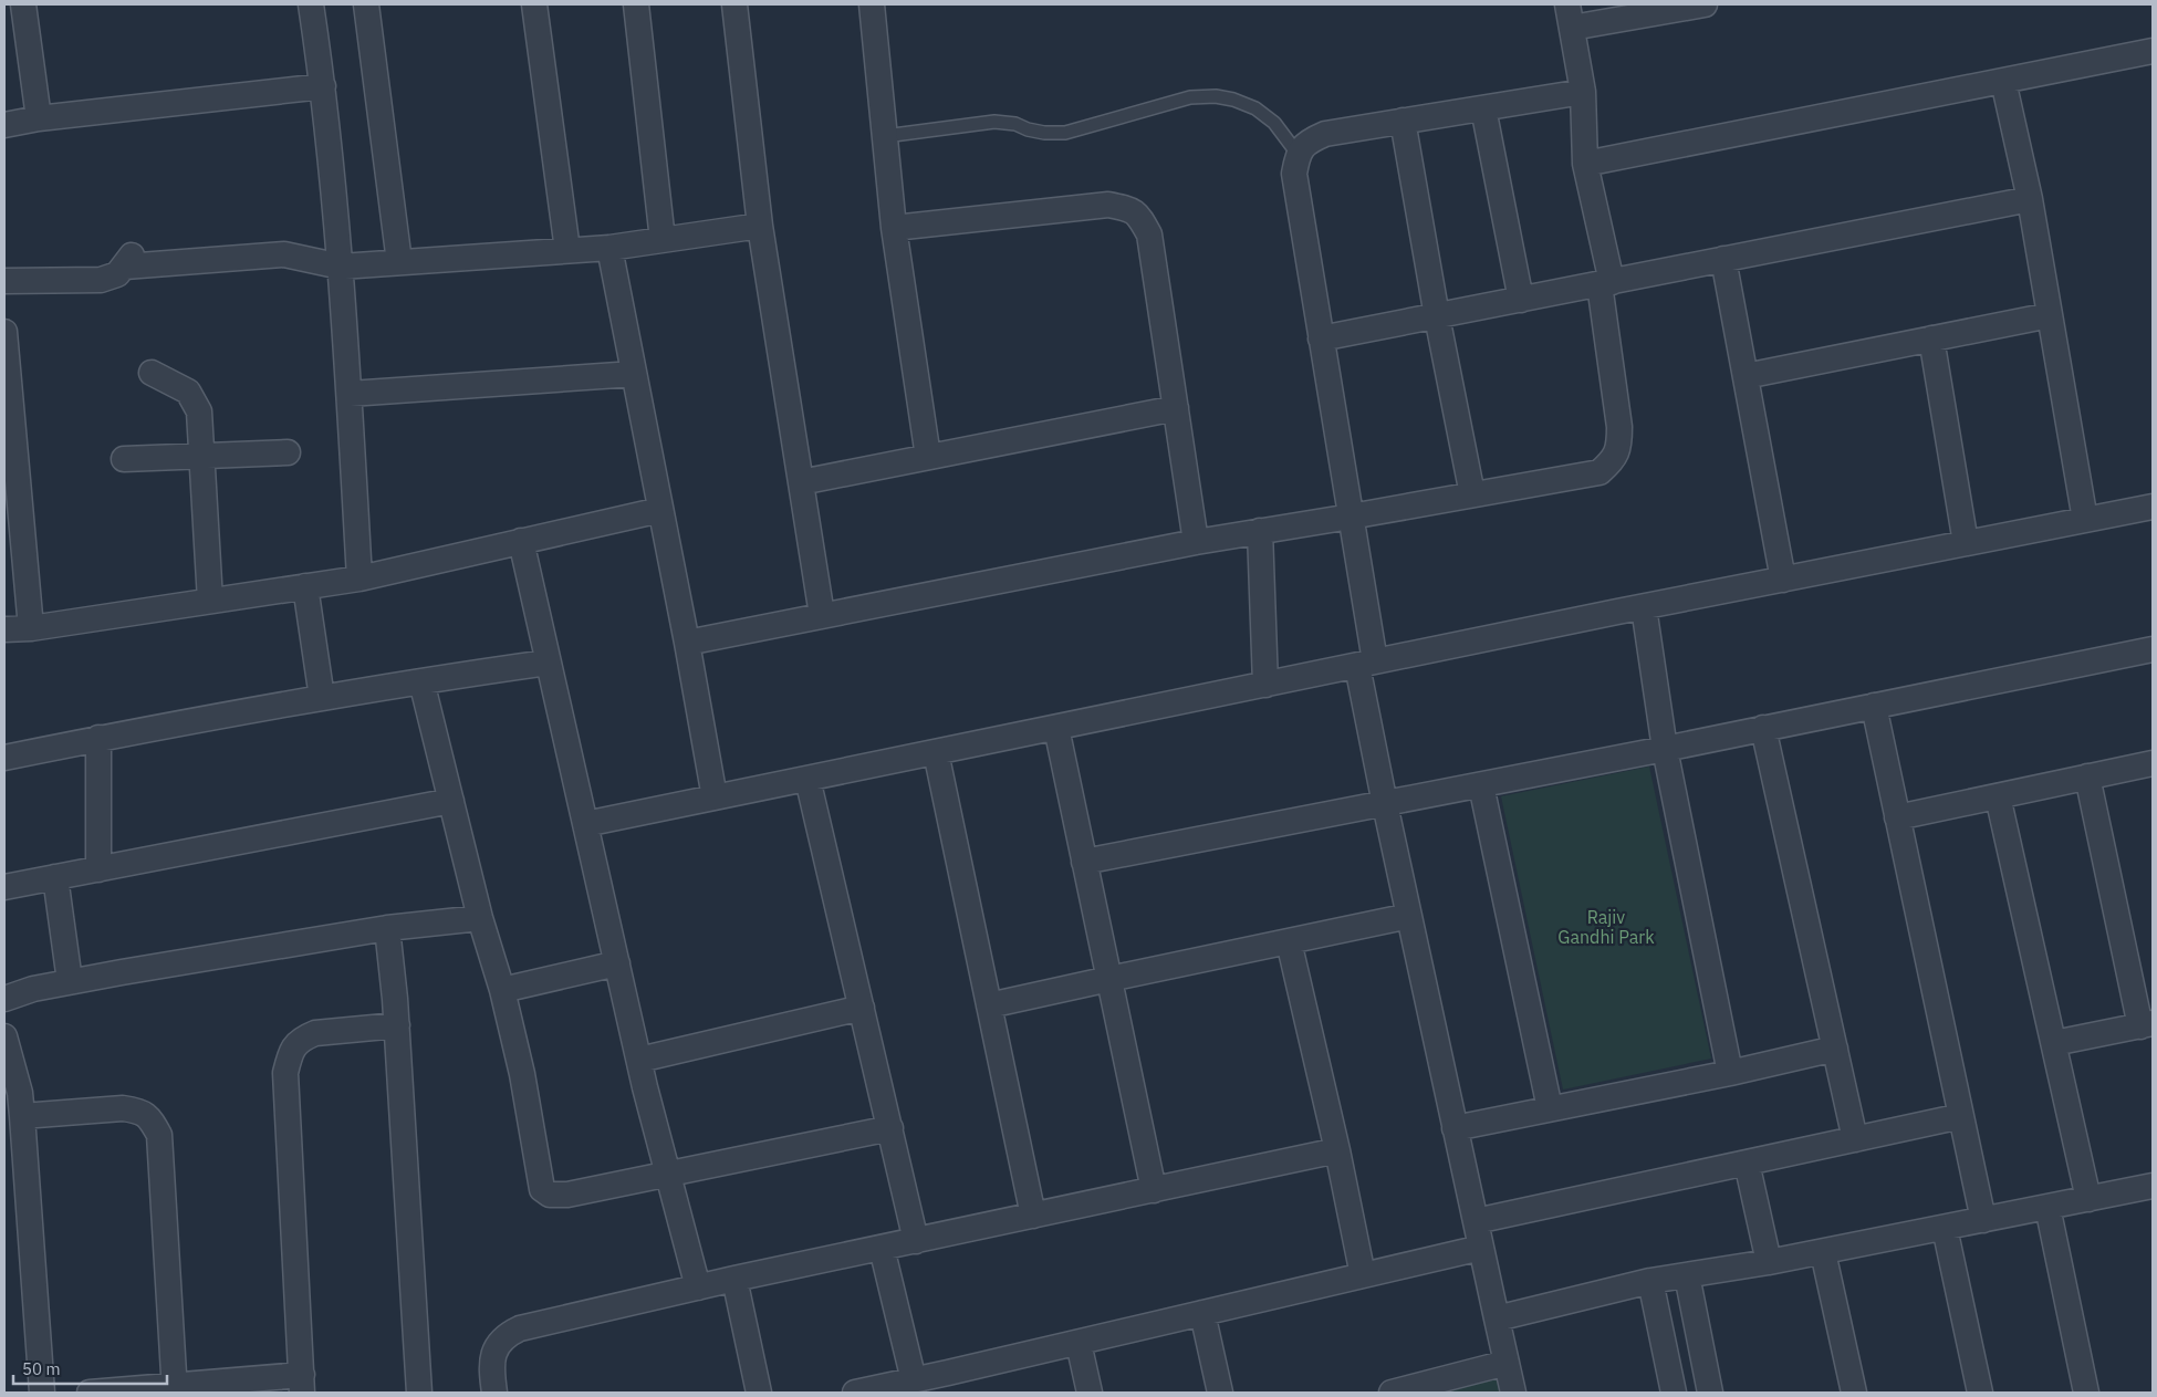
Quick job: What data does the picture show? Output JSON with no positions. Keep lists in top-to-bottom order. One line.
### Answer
{"parks":["Rajiv Gandhi Park"],"scale_bar":"50 m"}
